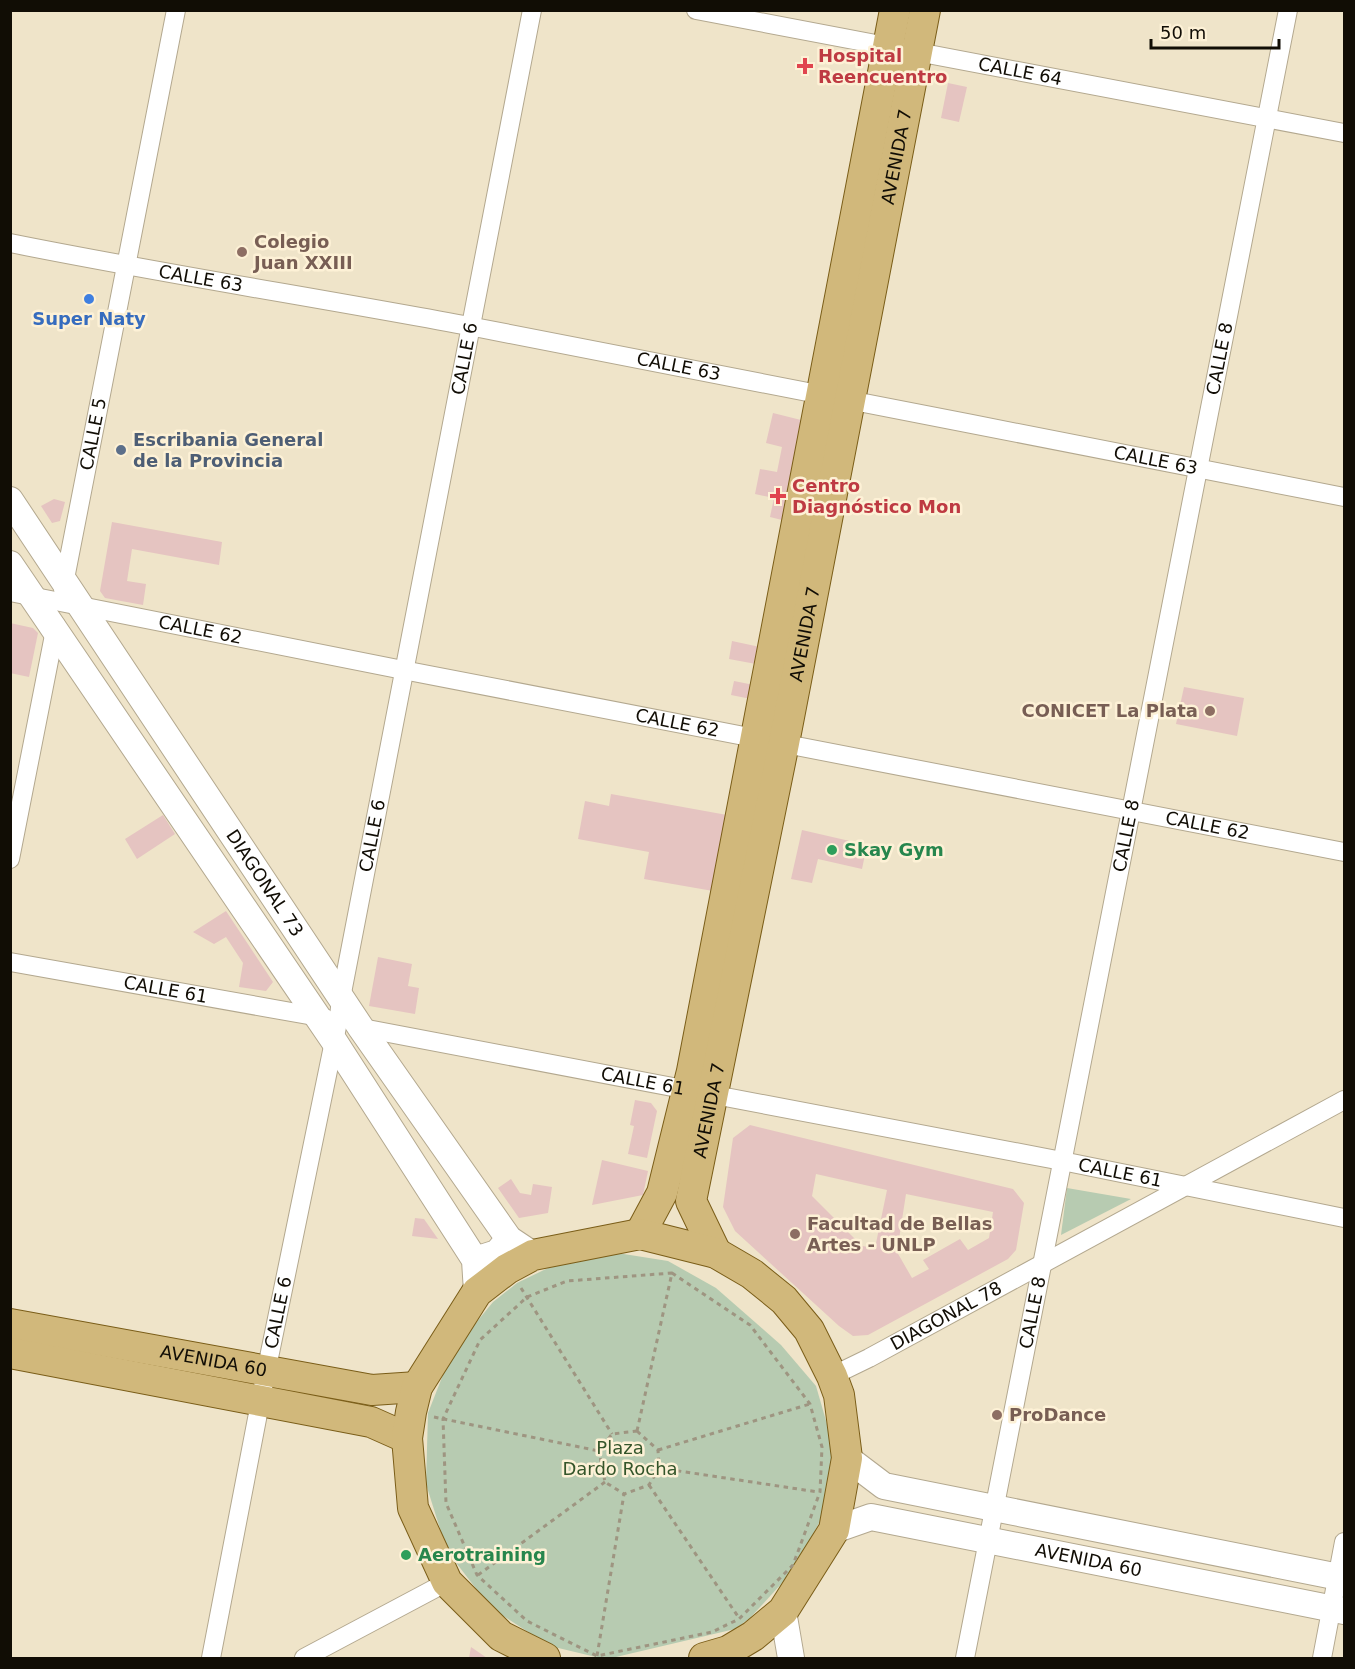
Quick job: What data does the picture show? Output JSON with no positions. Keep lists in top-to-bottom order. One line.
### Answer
{"streets":{"main road":["AVENIDA 7","DIAGONAL 73","AVENIDA 60"],"street":["CALLE 64","CALLE 63","CALLE 6","CALLE 8","CALLE 5","CALLE 62","CALLE 61","DIAGONAL 78"]},"crossings":[["CALLE 64","AVENIDA 7"],["CALLE 64","CALLE 8"],["AVENIDA 7","CALLE 63"],["AVENIDA 7","CALLE 62"],["AVENIDA 7","CALLE 61"],["CALLE 63","CALLE 6"],["CALLE 63","CALLE 8"],["CALLE 63","CALLE 5"],["CALLE 6","CALLE 62"],["CALLE 6","DIAGONAL 73"],["CALLE 6","CALLE 61"],["CALLE 6","AVENIDA 60"],["CALLE 8","CALLE 62"],["CALLE 8","CALLE 61"],["CALLE 8","DIAGONAL 78"],["CALLE 8","AVENIDA 60"],["CALLE 5","CALLE 62"],["CALLE 5","DIAGONAL 73"],["CALLE 62","DIAGONAL 73"],["DIAGONAL 73","CALLE 61"],["CALLE 61","DIAGONAL 78"]],"parks":["Plaza Dardo Rocha"],"places":{"health":["Hospital Reencuentro","Centro Diagnóstico Mon"],"other":["Colegio Juan XXIII","Super Naty","Escribania General de la Provincia","CONICET La Plata","Skay Gym","Facultad de Bellas Artes - UNLP","ProDance","Aerotraining"]},"scale_bar":"50 m"}
